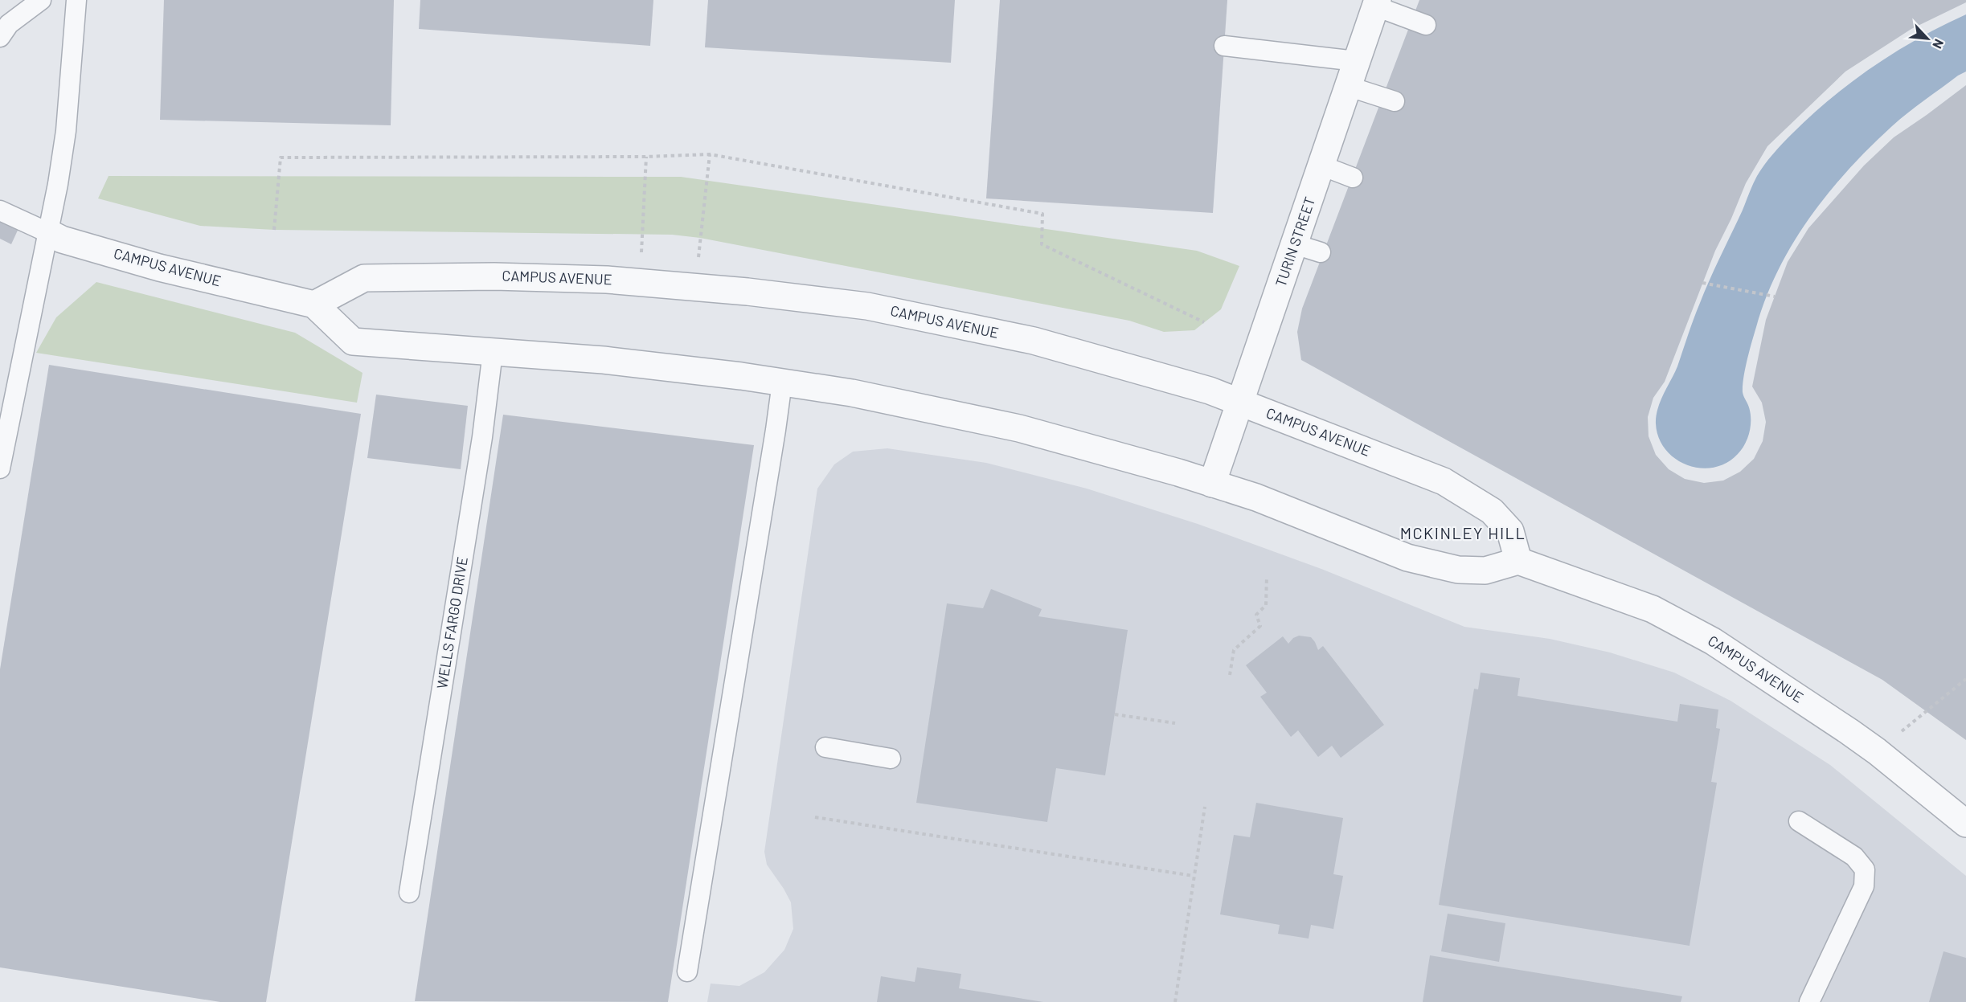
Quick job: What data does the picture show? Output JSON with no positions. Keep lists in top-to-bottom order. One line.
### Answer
{"streets":{"street":["TURIN STREET","CAMPUS AVENUE"],"lane":["WELLS FARGO DRIVE"]},"crossings":[["TURIN STREET","CAMPUS AVENUE"],["CAMPUS AVENUE","WELLS FARGO DRIVE"]],"districts":["MCKINLEY HILL"],"north":"bottom right"}
